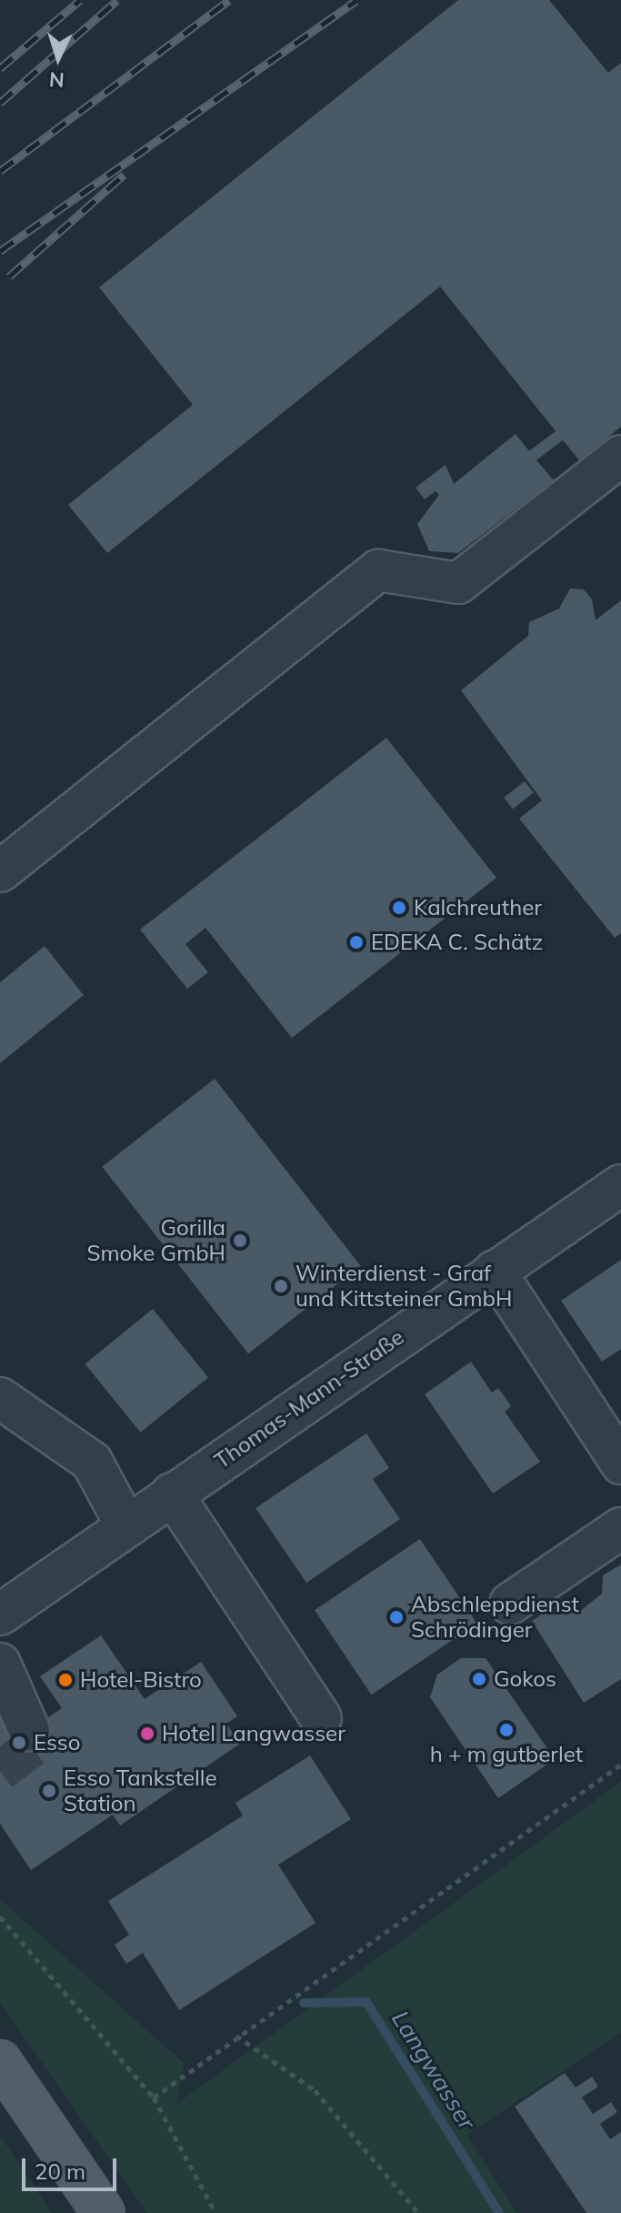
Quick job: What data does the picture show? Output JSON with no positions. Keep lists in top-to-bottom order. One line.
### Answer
{"streets":{"street":["Thomas-Mann-Straße"]},"water":["Langwasser"],"places":["Kalchreuther","EDEKA C. Schätz","Gorilla Smoke GmbH","Winterdienst - Graf und Kittsteiner GmbH","Abschleppdienst Schrödinger","Gokos","Hotel-Bistro","h + m gutberlet","Hotel Langwasser","Esso","Esso Tankstelle Station"],"scale_bar":"20 m","north":"bottom"}
